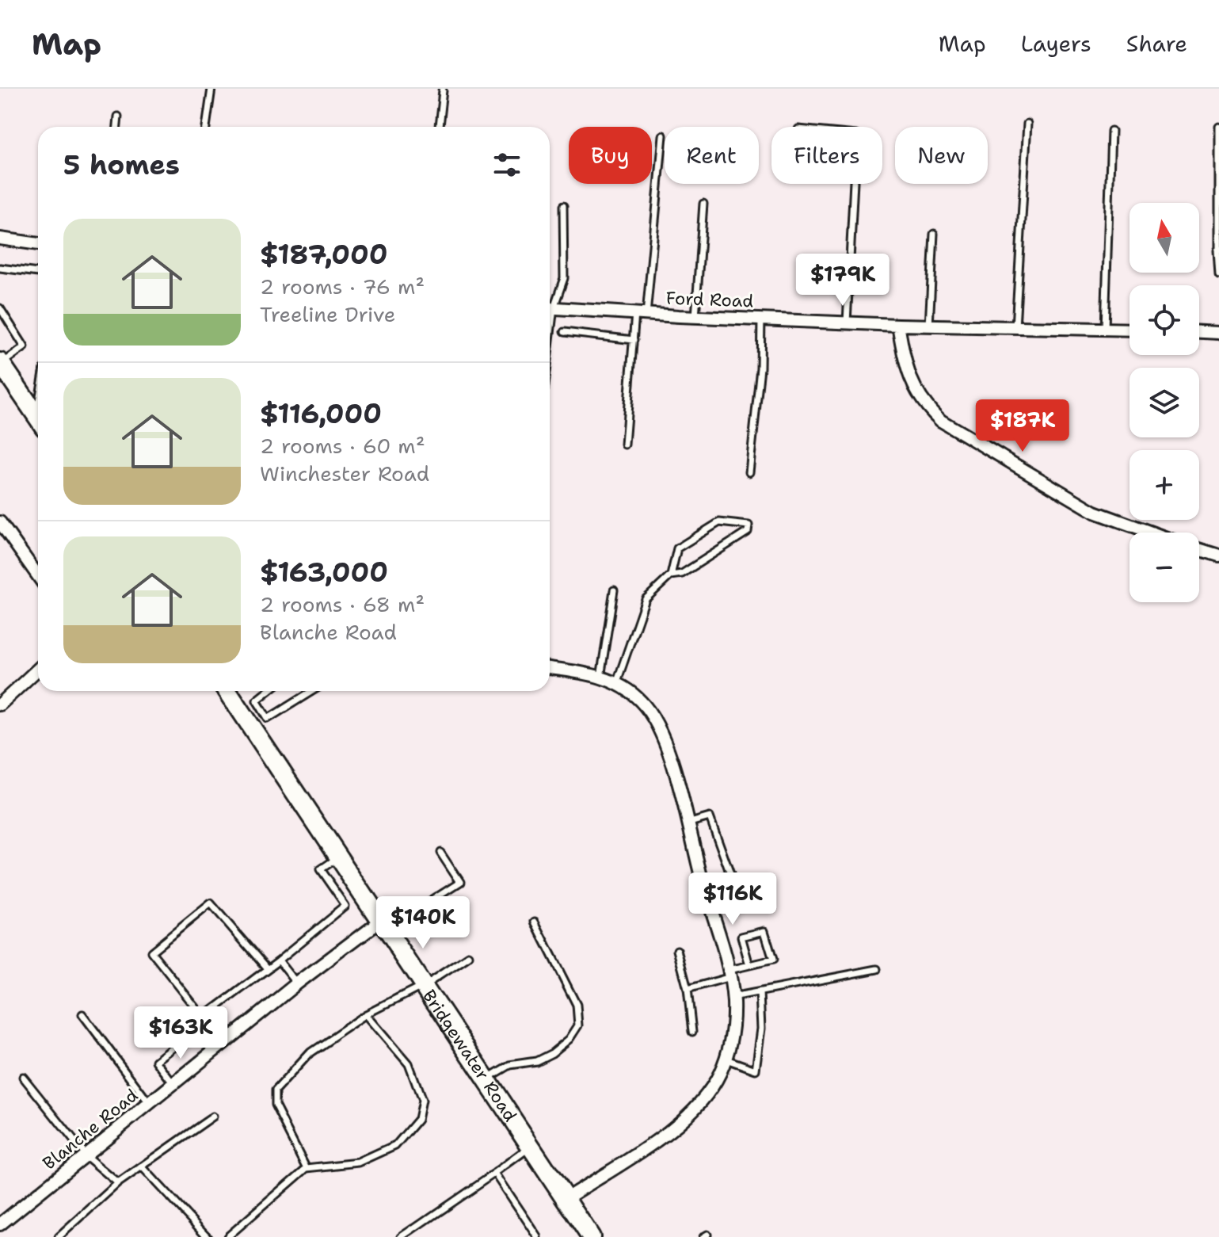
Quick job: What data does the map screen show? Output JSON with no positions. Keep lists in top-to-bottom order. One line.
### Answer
{"streets":{"main road":["Bridgewater Road"],"street":["Ford Road","Blanche Road"]},"crossings":[["Bridgewater Road","Blanche Road"]],"north":"top","page":{"header":"Map","nav":["Map","Layers","Share"],"chip":["Buy","Rent","Filters","New"],"heading":"5 homes","map_buttons":["+","−"],"list":[{"name":"$187,000","note":"2 rooms · 76 m² · Treeline Drive"},{"name":"$116,000","note":"2 rooms · 60 m² · Winchester Road"},{"name":"$163,000","note":"2 rooms · 68 m² · Blanche Road"}],"price":["$179K","$187K","$116K","$140K","$163K"]}}
